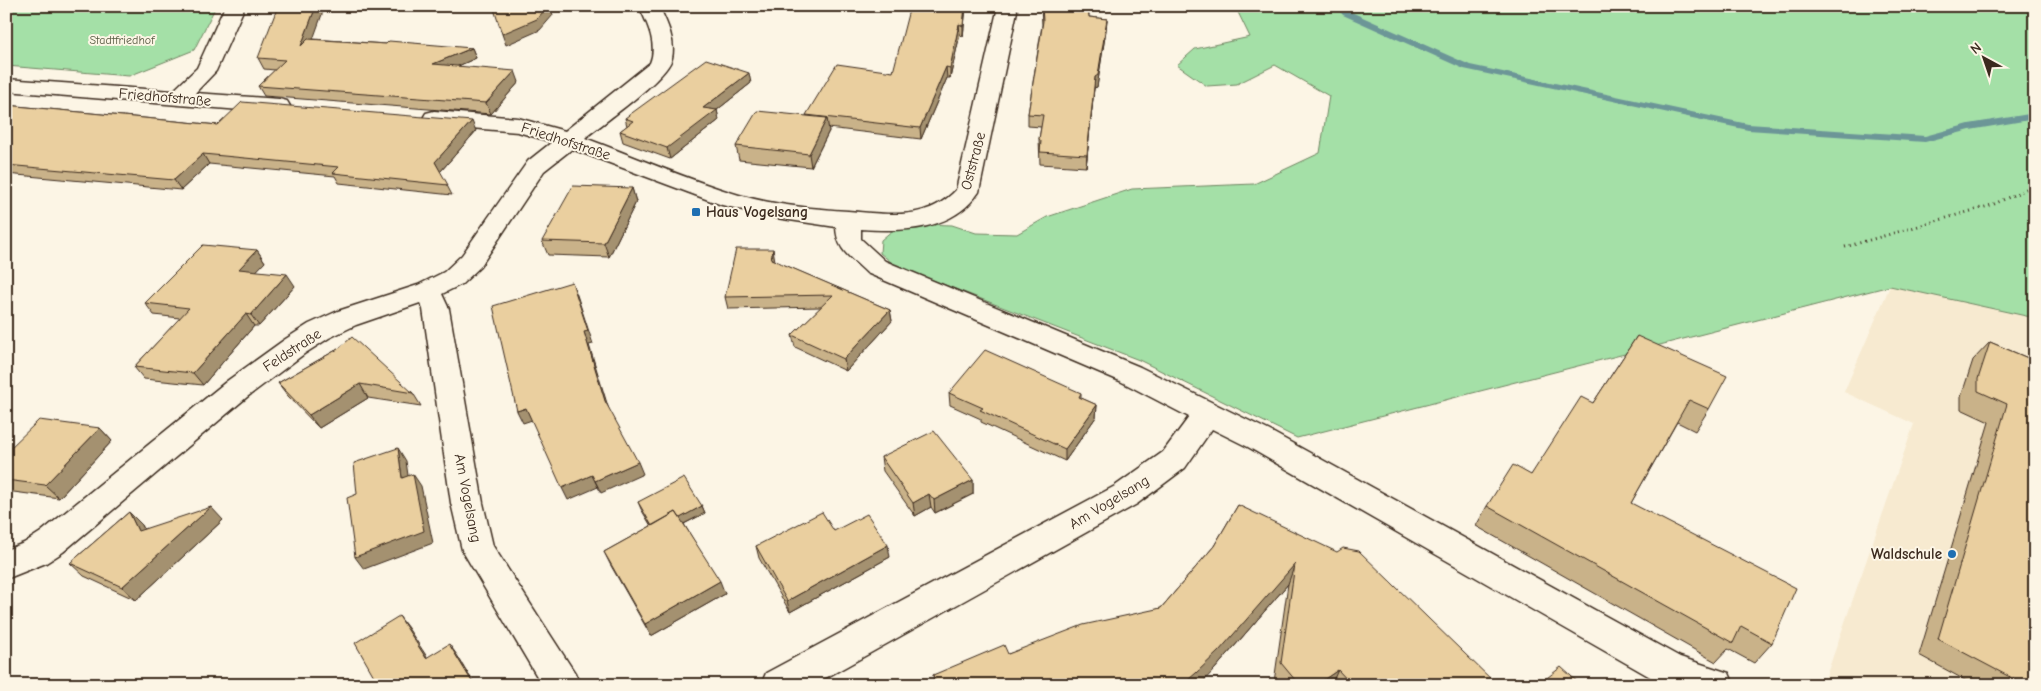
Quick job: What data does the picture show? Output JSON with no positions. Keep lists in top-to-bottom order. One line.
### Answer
{"streets":{"street":["Friedhofstraße","Oststraße","Feldstraße","Am Vogelsang"]},"crossings":[["Friedhofstraße","Oststraße"],["Friedhofstraße","Feldstraße"],["Feldstraße","Am Vogelsang"]],"parks":["Stadtfriedhof"],"places":{"transit":["Haus Vogelsang"],"other":["Waldschule"]},"north":"top left"}
